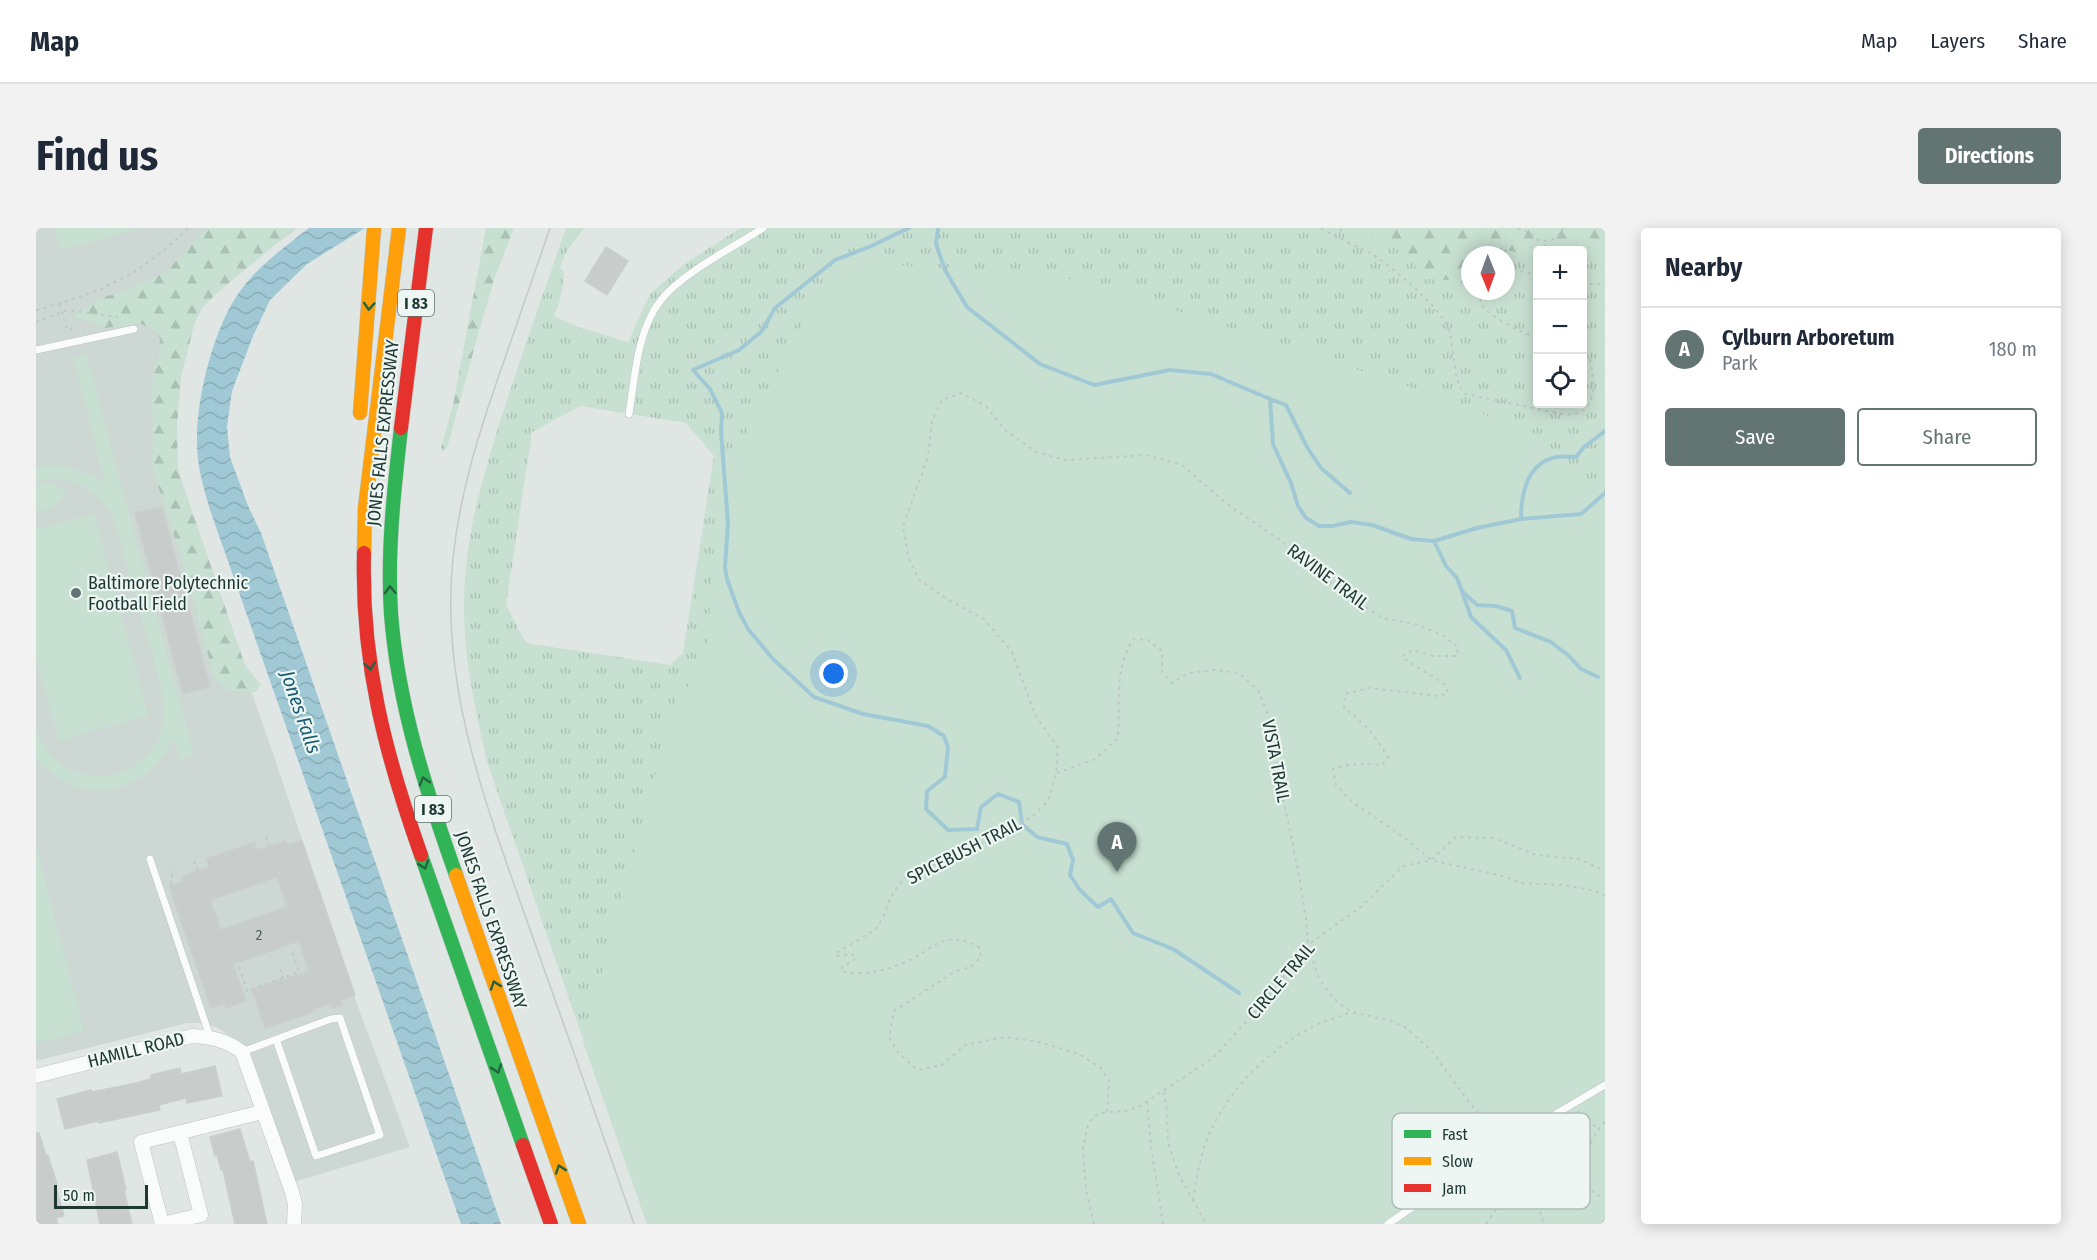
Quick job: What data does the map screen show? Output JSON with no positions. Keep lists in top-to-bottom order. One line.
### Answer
{"streets":{"highway":["I 83","JONES FALLS EXPRESSWAY"],"street":["HAMILL ROAD"],"path":["RAVINE TRAIL","VISTA TRAIL","SPICEBUSH TRAIL","CIRCLE TRAIL"]},"crossings":[["RAVINE TRAIL","SPICEBUSH TRAIL"],["RAVINE TRAIL","CIRCLE TRAIL"],["VISTA TRAIL","SPICEBUSH TRAIL"],["VISTA TRAIL","CIRCLE TRAIL"],["SPICEBUSH TRAIL","CIRCLE TRAIL"]],"water":["Jones Falls"],"places":["Baltimore Polytechnic Football Field"],"house_numbers":["2"],"legend":["Fast","Slow","Jam"],"scale_bar":"50 m","north":"bottom","page":{"header":"Map","nav":["Map","Layers","Share"],"buttons":["Directions",["Save","Share"]],"title":"Find us","heading":"Nearby","map_buttons":["+","−"],"list":[{"mark":"A","name":"Cylburn Arboretum","note":"Park","value":"180 m"}],"pins":"A","scale":"50 m"}}
